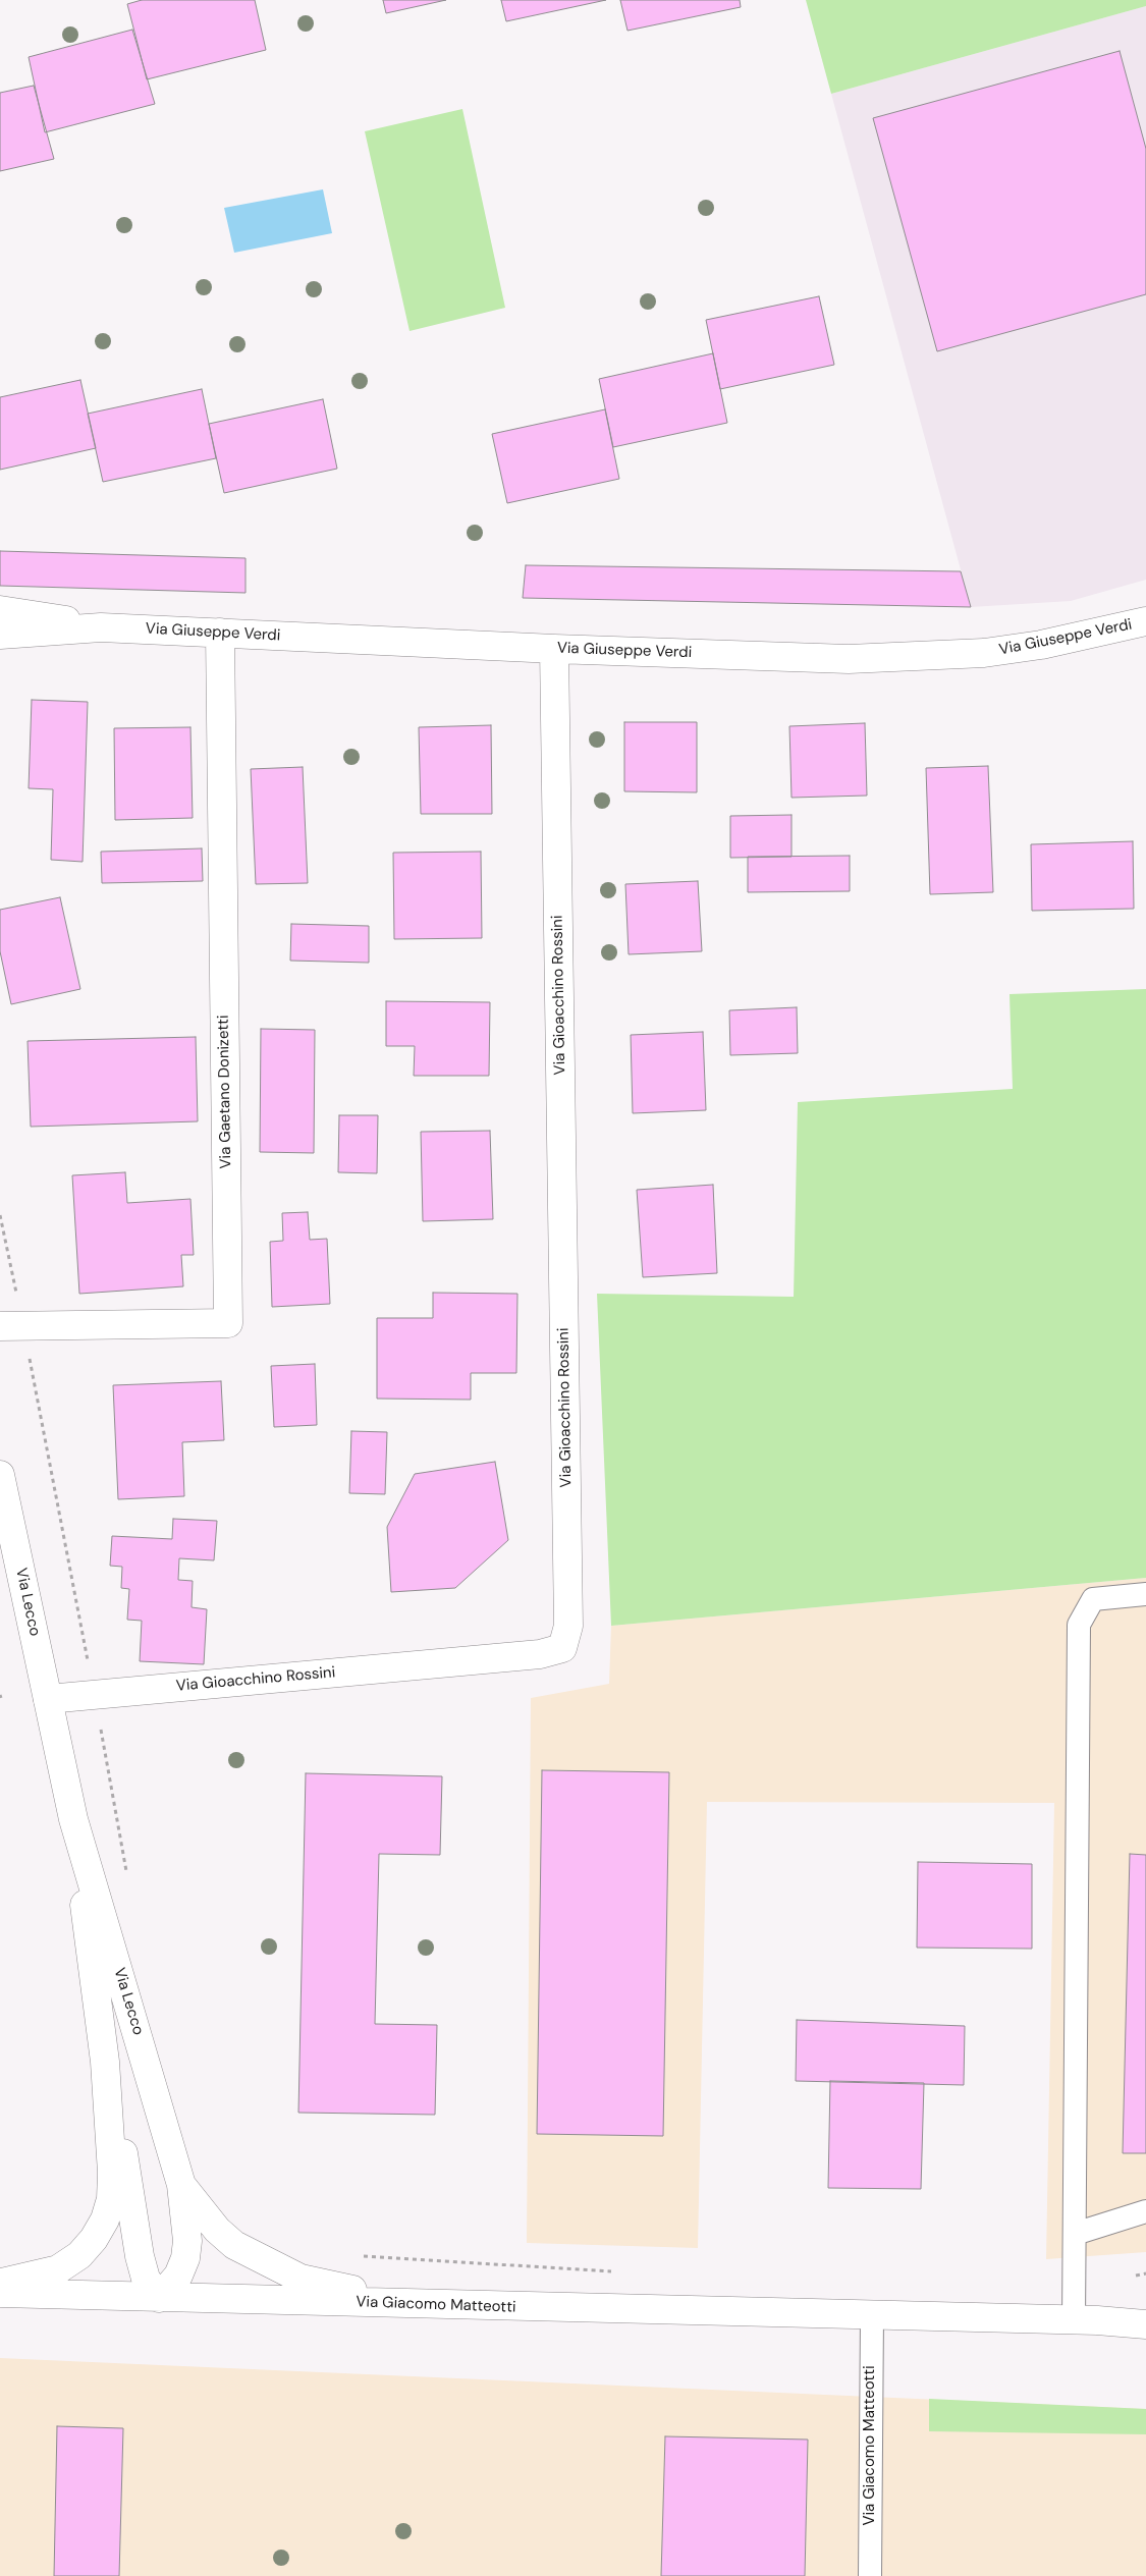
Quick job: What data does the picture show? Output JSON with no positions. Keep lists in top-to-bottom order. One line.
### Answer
{"streets":{"street":["Via Giuseppe Verdi","Via Gioacchino Rossini","Via Gaetano Donizetti","Via Lecco","Via Giacomo Matteotti"]},"crossings":[["Via Giuseppe Verdi","Via Gioacchino Rossini"],["Via Giuseppe Verdi","Via Gaetano Donizetti"],["Via Gioacchino Rossini","Via Lecco"],["Via Lecco","Via Giacomo Matteotti"]]}
